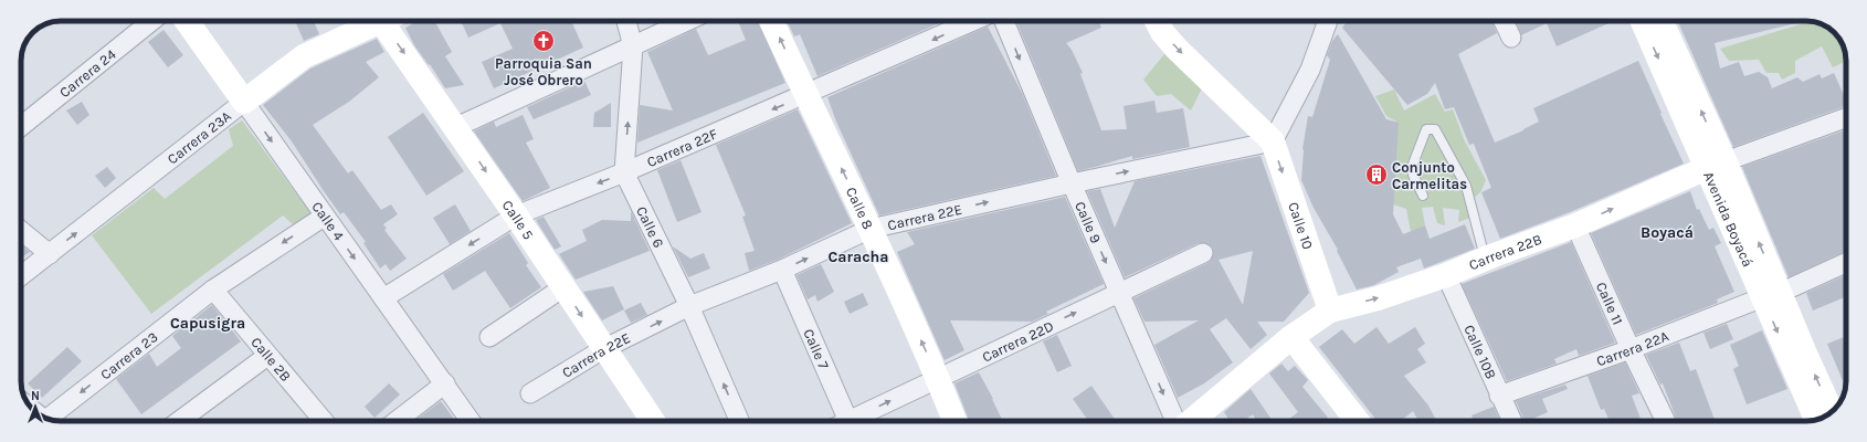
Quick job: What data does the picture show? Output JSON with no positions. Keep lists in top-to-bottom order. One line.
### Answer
{"streets":{"street":["Carrera 24","Carrera 23A","Carrera 22F","Calle 8","Carrera 22E","Avenida Boyacá","Calle 5","Calle 4","Calle 9","Calle 10","Calle 6","Carrera 22B","Calle 11","Carrera 22D","Carrera 22A","Calle 7","Calle 10B","Carrera 23","Calle 2B"]},"crossings":[["Carrera 23A","Calle 4"],["Carrera 22F","Calle 8"],["Carrera 22F","Calle 5"],["Carrera 22F","Calle 4"],["Carrera 22F","Calle 6"],["Calle 8","Carrera 22E"],["Calle 8","Carrera 22D"],["Carrera 22E","Calle 5"],["Carrera 22E","Calle 9"],["Carrera 22E","Calle 10"],["Carrera 22E","Calle 6"],["Carrera 22E","Calle 7"],["Avenida Boyacá","Carrera 22B"],["Avenida Boyacá","Carrera 22A"],["Calle 4","Carrera 23"],["Calle 9","Carrera 22D"],["Calle 10","Carrera 22B"],["Carrera 22B","Calle 11"],["Carrera 22B","Calle 10B"],["Calle 11","Carrera 22A"],["Carrera 22A","Calle 10B"],["Carrera 23","Calle 2B"]],"one_way":["Carrera 23A","Calle 8","Carrera 22E","Calle 5","Calle 4","Calle 9","Calle 10","Calle 6","Carrera 22B","Carrera 22D"],"districts":["Boyacá","Caracha","Capusigra"],"places":{"church":["Parroquia San José Obrero"],"building":["Conjunto Carmelitas"]},"north":"top"}
